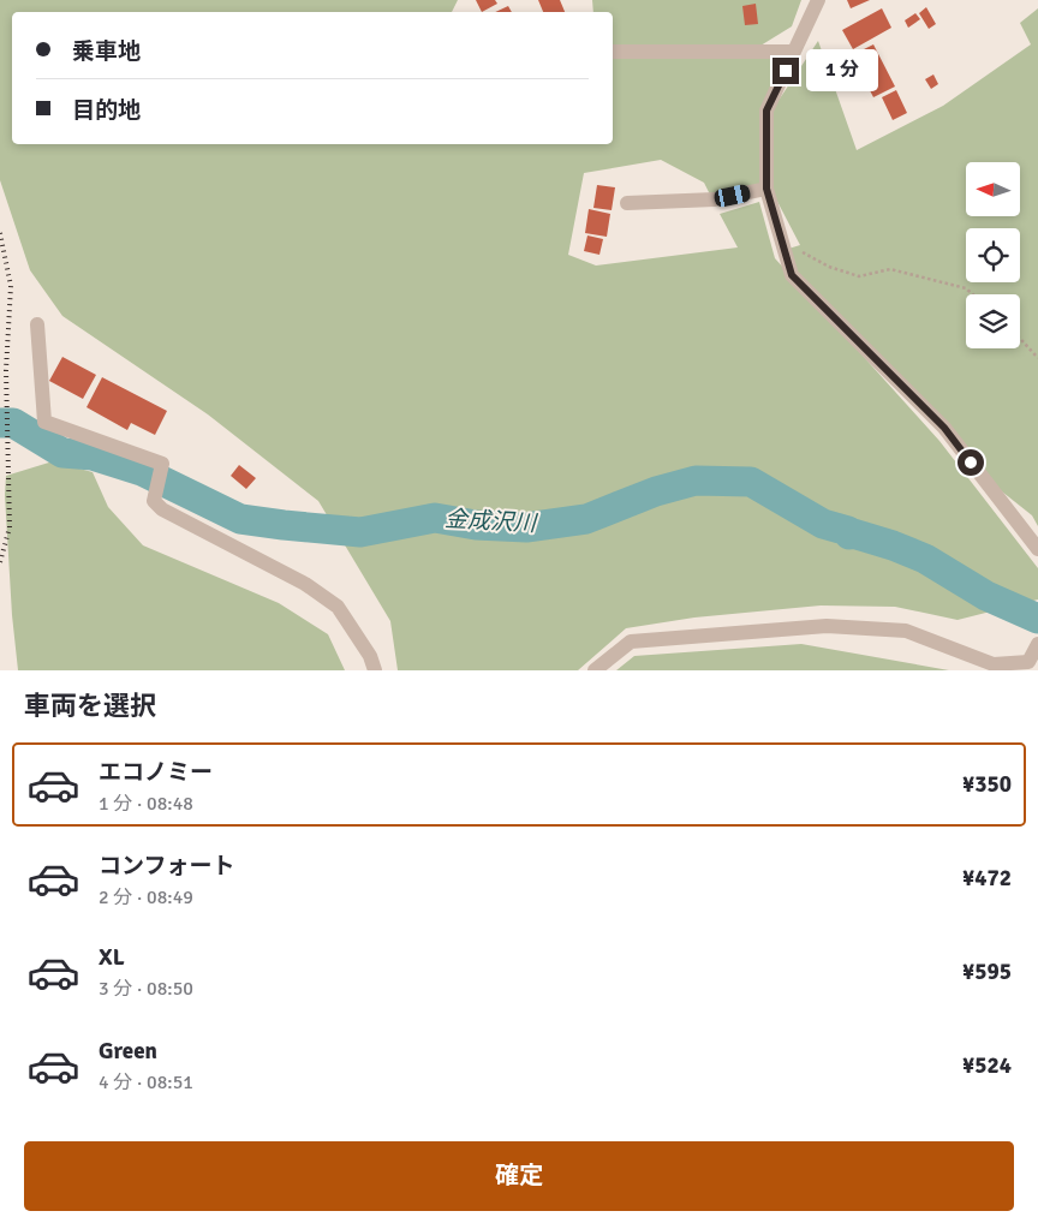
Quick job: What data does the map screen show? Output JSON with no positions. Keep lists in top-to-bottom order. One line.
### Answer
{"water":["金成沢川"],"north":"left","page":{"banner":["乗車地","目的地"],"bubble":"1 分","heading":"車両を選択","list":[{"name":"エコノミー","note":"1 分 · 08:48","value":"¥350"},{"name":"コンフォート","note":"2 分 · 08:49","value":"¥472"},{"name":"XL","note":"3 分 · 08:50","value":"¥595"},{"name":"Green","note":"4 分 · 08:51","value":"¥524"}],"buttons":"確定"}}
